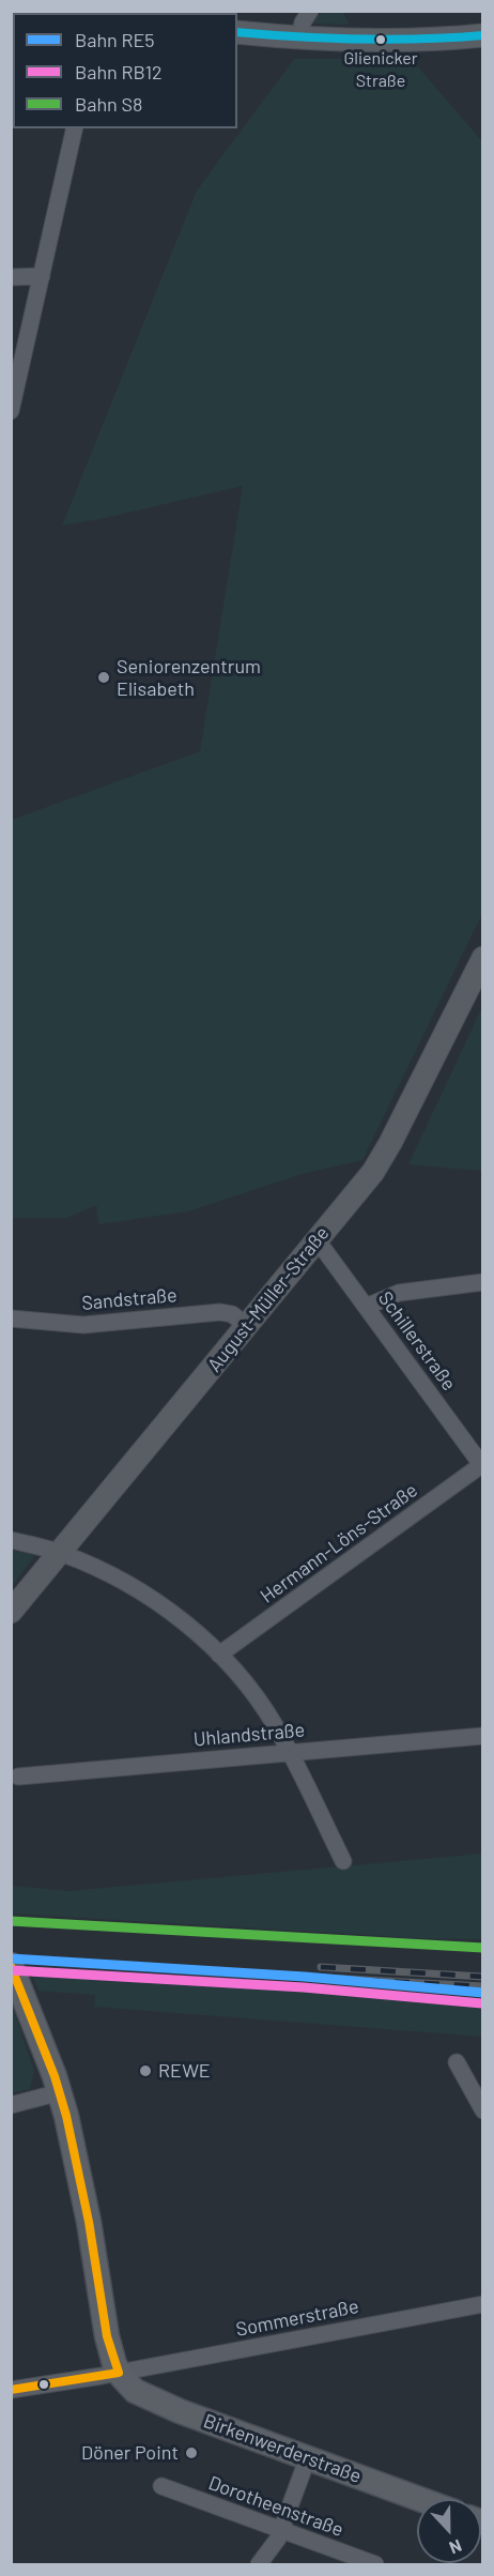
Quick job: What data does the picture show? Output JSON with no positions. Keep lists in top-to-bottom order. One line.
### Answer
{"streets":{"main road":["August-Müller-Straße","Birkenwerderstraße"],"street":["Sandstraße","Schillerstraße","Hermann-Löns-Straße","Uhlandstraße","Sommerstraße","Dorotheenstraße"]},"crossings":[["Sandstraße","August-Müller-Straße"],["August-Müller-Straße","Schillerstraße"],["Schillerstraße","Hermann-Löns-Straße"],["Sommerstraße","Birkenwerderstraße"]],"places":["Glienicker Straße","Seniorenzentrum Elisabeth","REWE","Döner Point"],"lines":["rail line S8","rail line RE5","rail line RB12"],"legend":["Bahn RE5","Bahn RB12","Bahn S8"],"north":"bottom"}
